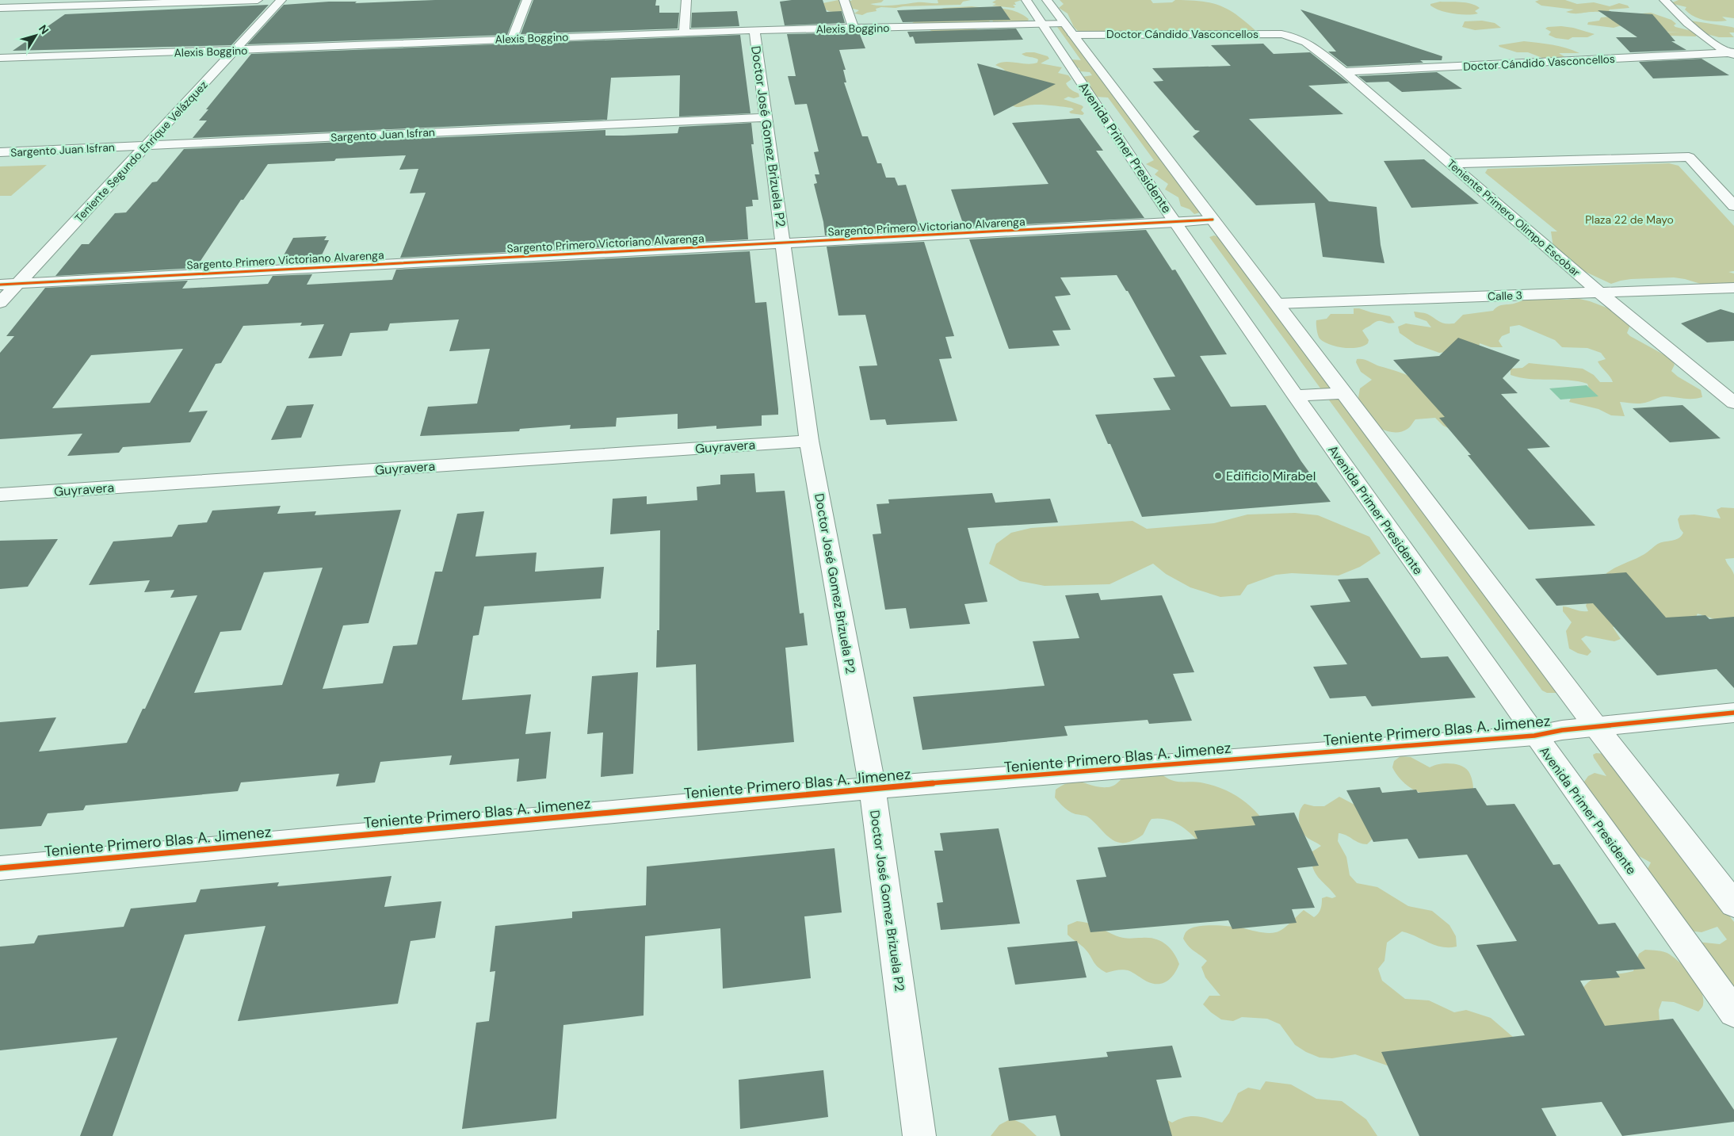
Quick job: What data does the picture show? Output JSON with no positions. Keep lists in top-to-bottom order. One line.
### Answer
{"streets":{"street":["Alexis Boggino","Doctor Cándido Vasconcellos","Sargento Juan Isfran","Doctor José Gomez Brizuela P2","Avenida Primer Presidente","Teniente Segundo Enrique Velázquez","Teniente Primero Olimpo Escobar","Sargento Primero Victoriano Alvarenga","Calle 3","Guyravera","Teniente Primero Blas A. Jimenez"]},"crossings":[["Alexis Boggino","Doctor Cándido Vasconcellos"],["Alexis Boggino","Doctor José Gomez Brizuela P2"],["Alexis Boggino","Avenida Primer Presidente"],["Alexis Boggino","Teniente Segundo Enrique Velázquez"],["Doctor Cándido Vasconcellos","Avenida Primer Presidente"],["Doctor Cándido Vasconcellos","Teniente Primero Olimpo Escobar"],["Sargento Juan Isfran","Doctor José Gomez Brizuela P2"],["Sargento Juan Isfran","Teniente Segundo Enrique Velázquez"],["Doctor José Gomez Brizuela P2","Sargento Primero Victoriano Alvarenga"],["Doctor José Gomez Brizuela P2","Guyravera"],["Doctor José Gomez Brizuela P2","Teniente Primero Blas A. Jimenez"],["Avenida Primer Presidente","Sargento Primero Victoriano Alvarenga"],["Avenida Primer Presidente","Calle 3"],["Avenida Primer Presidente","Teniente Primero Blas A. Jimenez"],["Teniente Segundo Enrique Velázquez","Sargento Primero Victoriano Alvarenga"],["Teniente Primero Olimpo Escobar","Calle 3"]],"parks":["Plaza 22 de Mayo"],"places":["Edificio Mirabel"],"north":"top right"}
